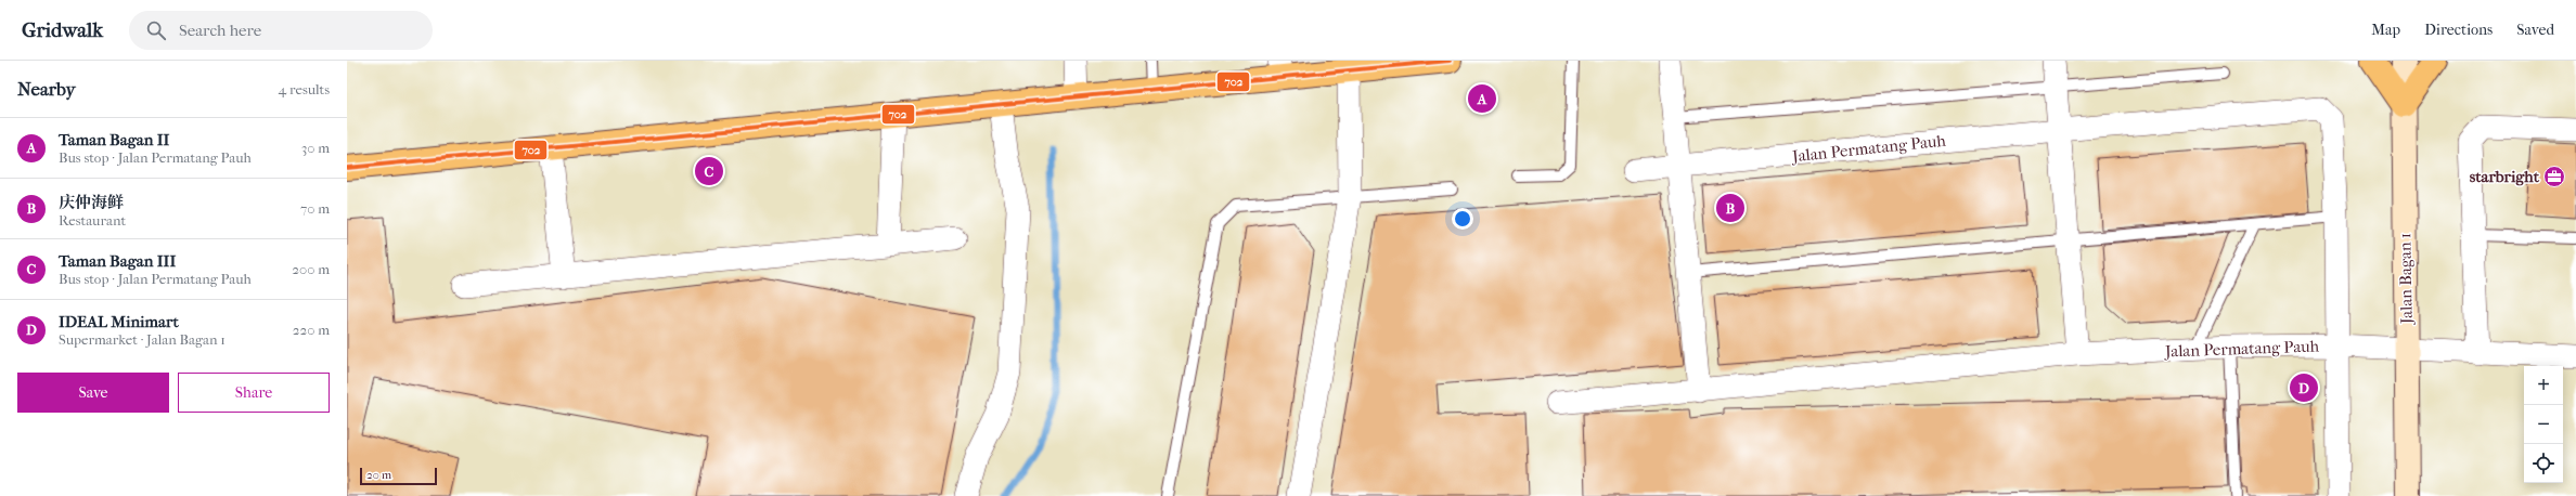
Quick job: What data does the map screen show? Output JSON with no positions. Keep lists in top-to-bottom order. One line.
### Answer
{"streets":{"street":["Jalan Permatang Pauh","Jalan Bagan 1"]},"crossings":[["Jalan Permatang Pauh","Jalan Bagan 1"]],"places":{"office":["starbright"]},"lines":["transit line 702"],"scale_bar":"20 m","page":{"header":"Gridwalk","search":"Search here","nav":["Map","Directions","Saved"],"heading":["Nearby","4 results"],"pins":["A","C","B","D"],"list":[{"mark":"A","name":"Taman Bagan II","note":"Bus stop · Jalan Permatang Pauh","value":"30 m"},{"mark":"B","name":"庆仲海鲜","note":"Restaurant","value":"70 m"},{"mark":"C","name":"Taman Bagan III","note":"Bus stop · Jalan Permatang Pauh","value":"200 m"},{"mark":"D","name":"IDEAL Minimart","note":"Supermarket · Jalan Bagan 1","value":"220 m"}],"buttons":["Save","Share"],"map_buttons":["+","−"],"scale":"20 m"}}
